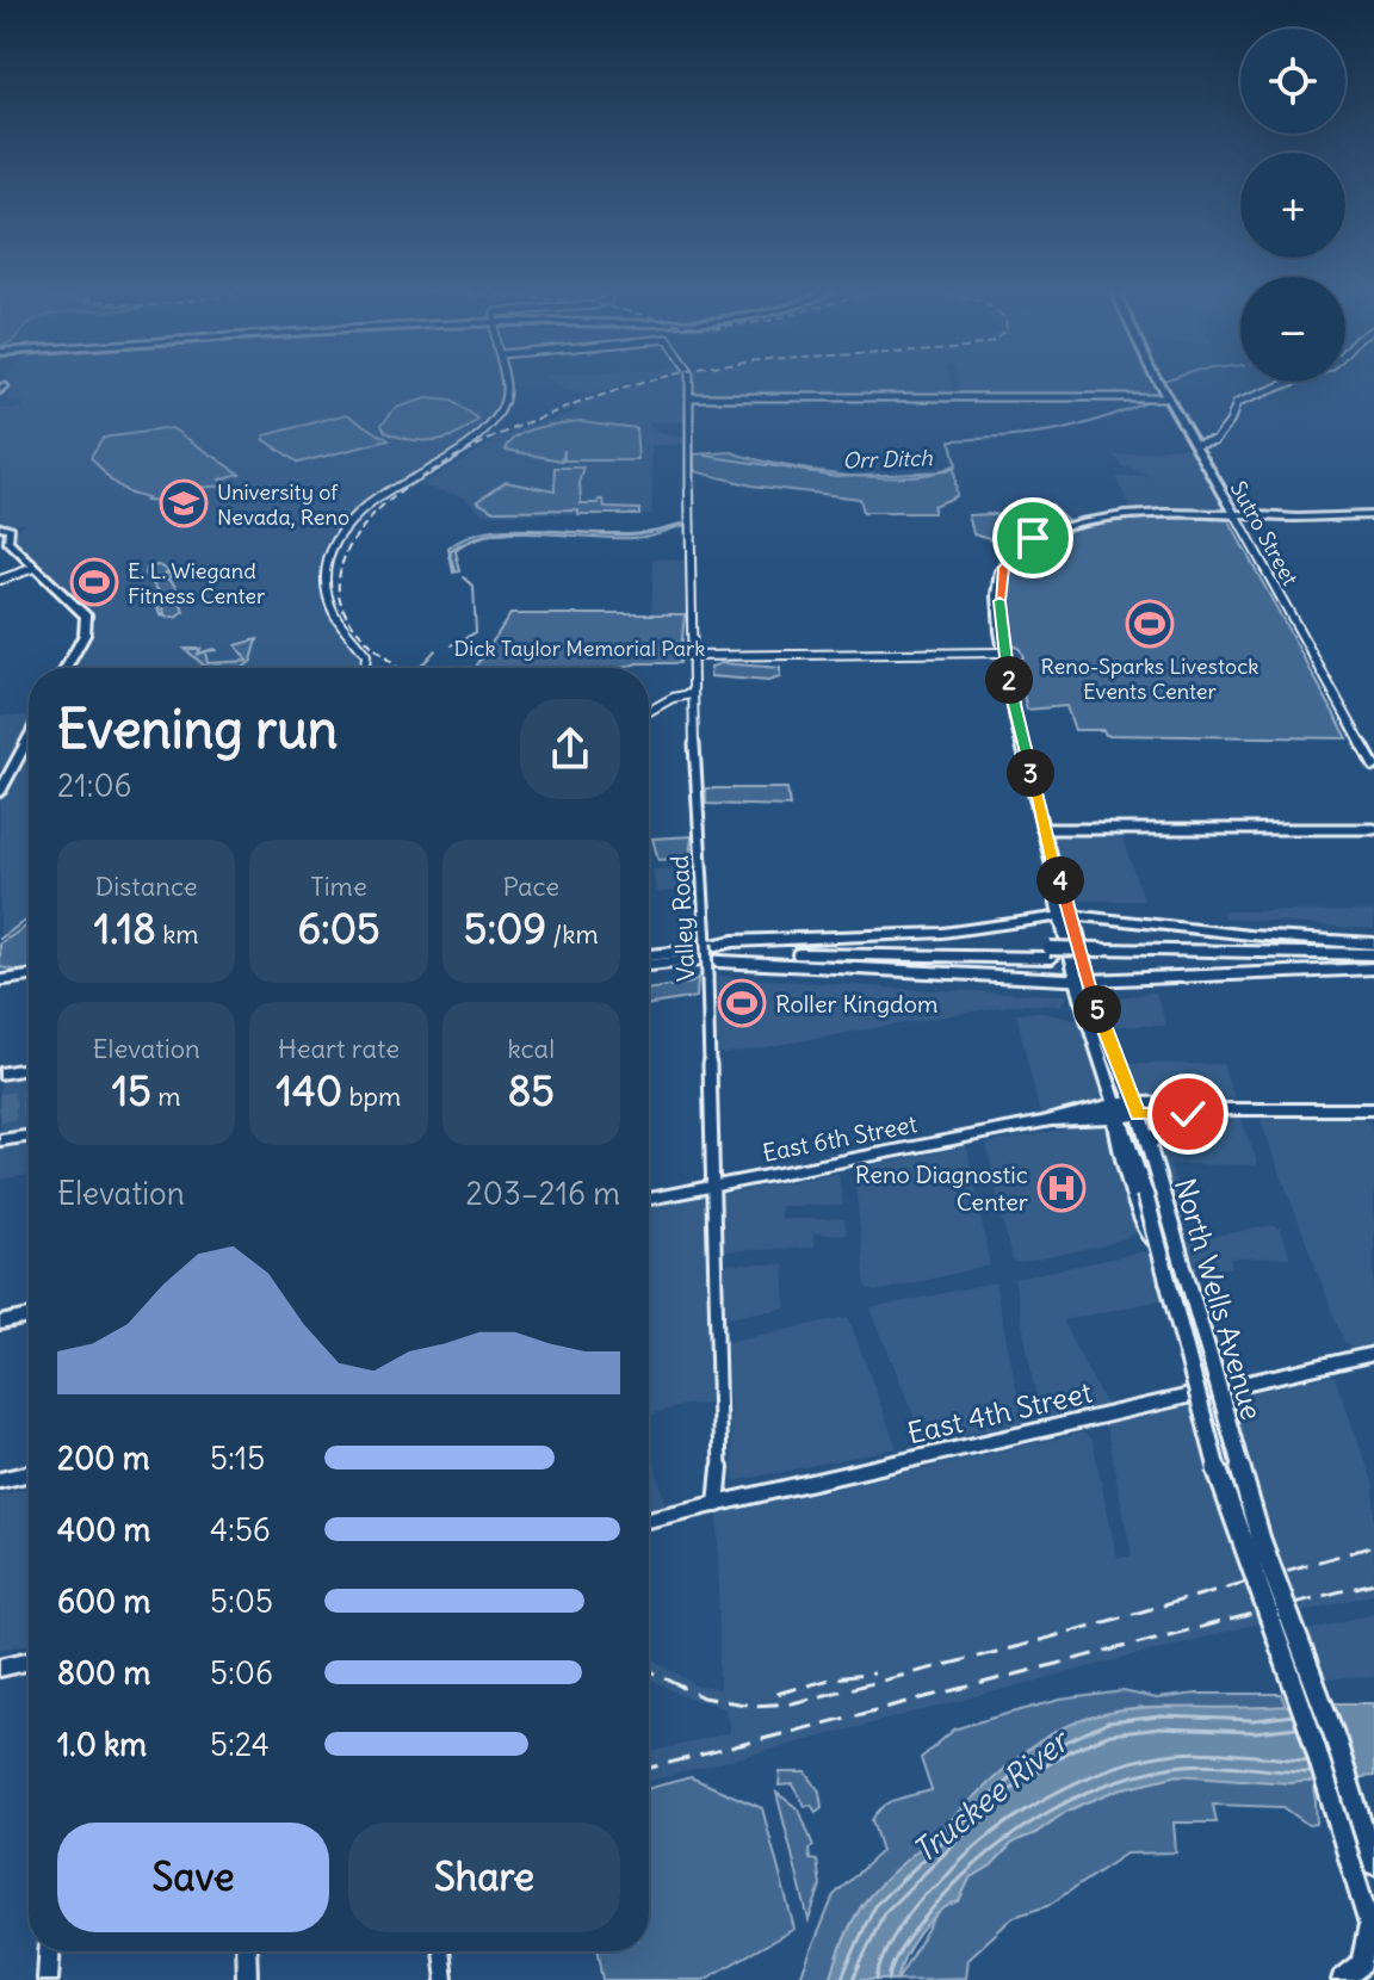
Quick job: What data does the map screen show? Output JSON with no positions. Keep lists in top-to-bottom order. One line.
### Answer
{"streets":{"main road":["Sutro Street","East 6th Street","North Wells Avenue","East 4th Street"],"street":["Valley Road"]},"crossings":[["Sutro Street","North Wells Avenue"],["Valley Road","East 6th Street"],["Valley Road","East 4th Street"],["East 6th Street","North Wells Avenue"]],"water":["Orr Ditch","Truckee River"],"parks":["Dick Taylor Memorial Park"],"places":{"school or university":["University of Nevada, Reno"],"sports":["E. L. Wiegand Fitness Center","Reno-Sparks Livestock Events Center","Roller Kingdom"],"hospital":["Reno Diagnostic Center"]},"page":{"map_buttons":["+","−"],"pins":["2","3","4","5"],"heading":["Evening run","21:06"],"stats":[["Distance","1.18 km"],["Time","6:05"],["Pace","5:09 /km"],["Elevation","15 m"],["Heart rate","140 bpm"],["kcal","85"]],"chart":["Elevation","203–216 m"],"list":[{"name":"200 m","note":"5:15"},{"name":"400 m","note":"4:56"},{"name":"600 m","note":"5:05"},{"name":"800 m","note":"5:06"},{"name":"1.0 km","note":"5:24"}],"buttons":["Save","Share"]}}
